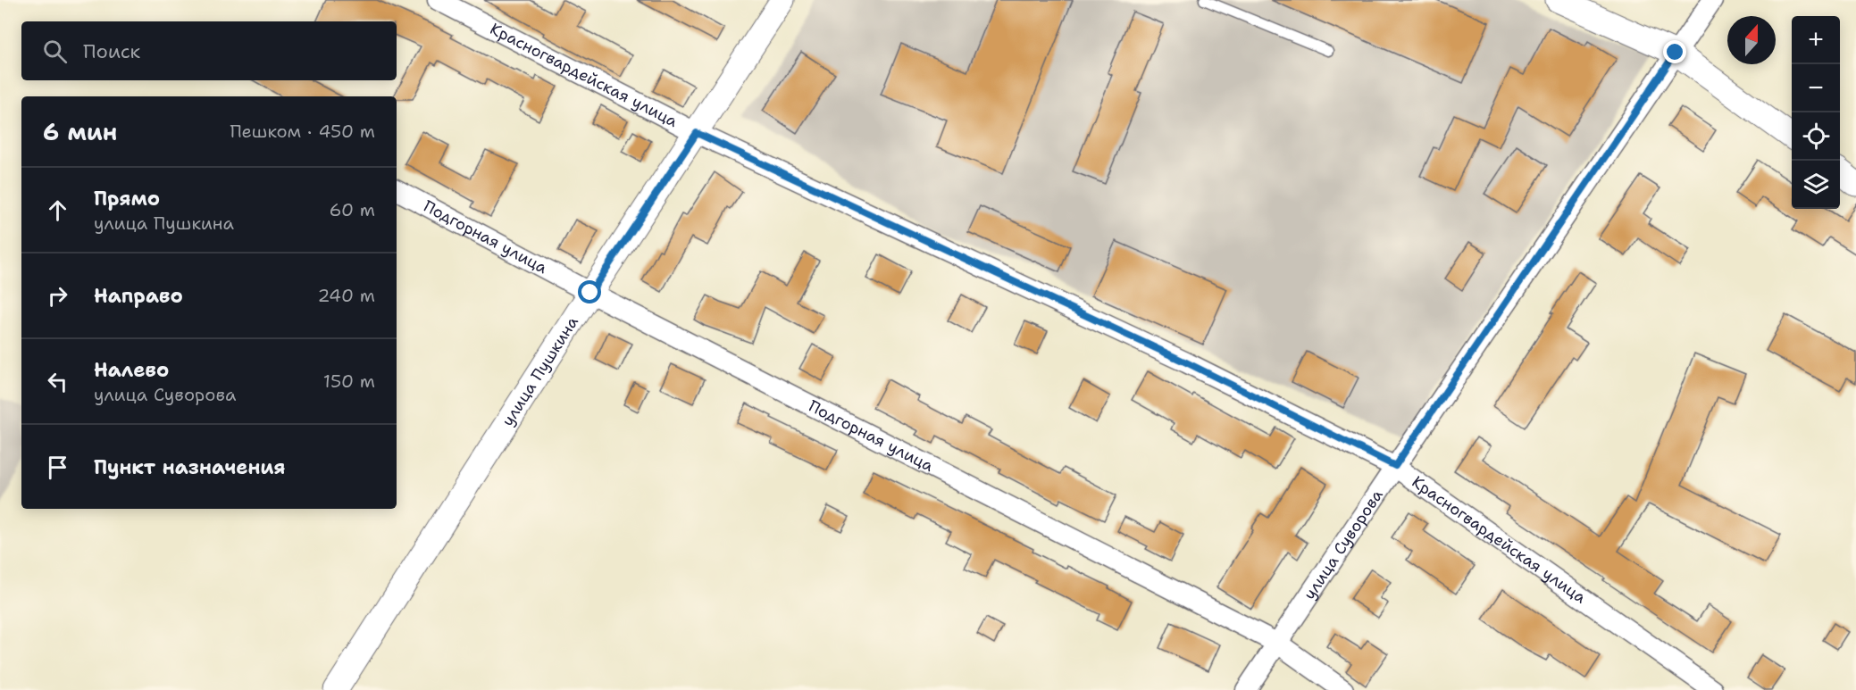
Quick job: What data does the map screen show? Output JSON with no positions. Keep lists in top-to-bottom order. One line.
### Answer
{"streets":{"street":["Красногвардейская улица","Подгорная улица","улица Пушкина","улица Суворова"]},"crossings":[["Красногвардейская улица","улица Пушкина"],["Красногвардейская улица","улица Суворова"],["Подгорная улица","улица Пушкина"],["Подгорная улица","улица Суворова"]],"north":"top","page":{"map_buttons":["+","−"],"search":"Поиск","heading":["6 мин","Пешком · 450 m"],"list":[["Прямо","улица Пушкина","60 m"],["Направо","240 m"],["Налево","улица Суворова","150 m"],"Пункт назначения"]}}
